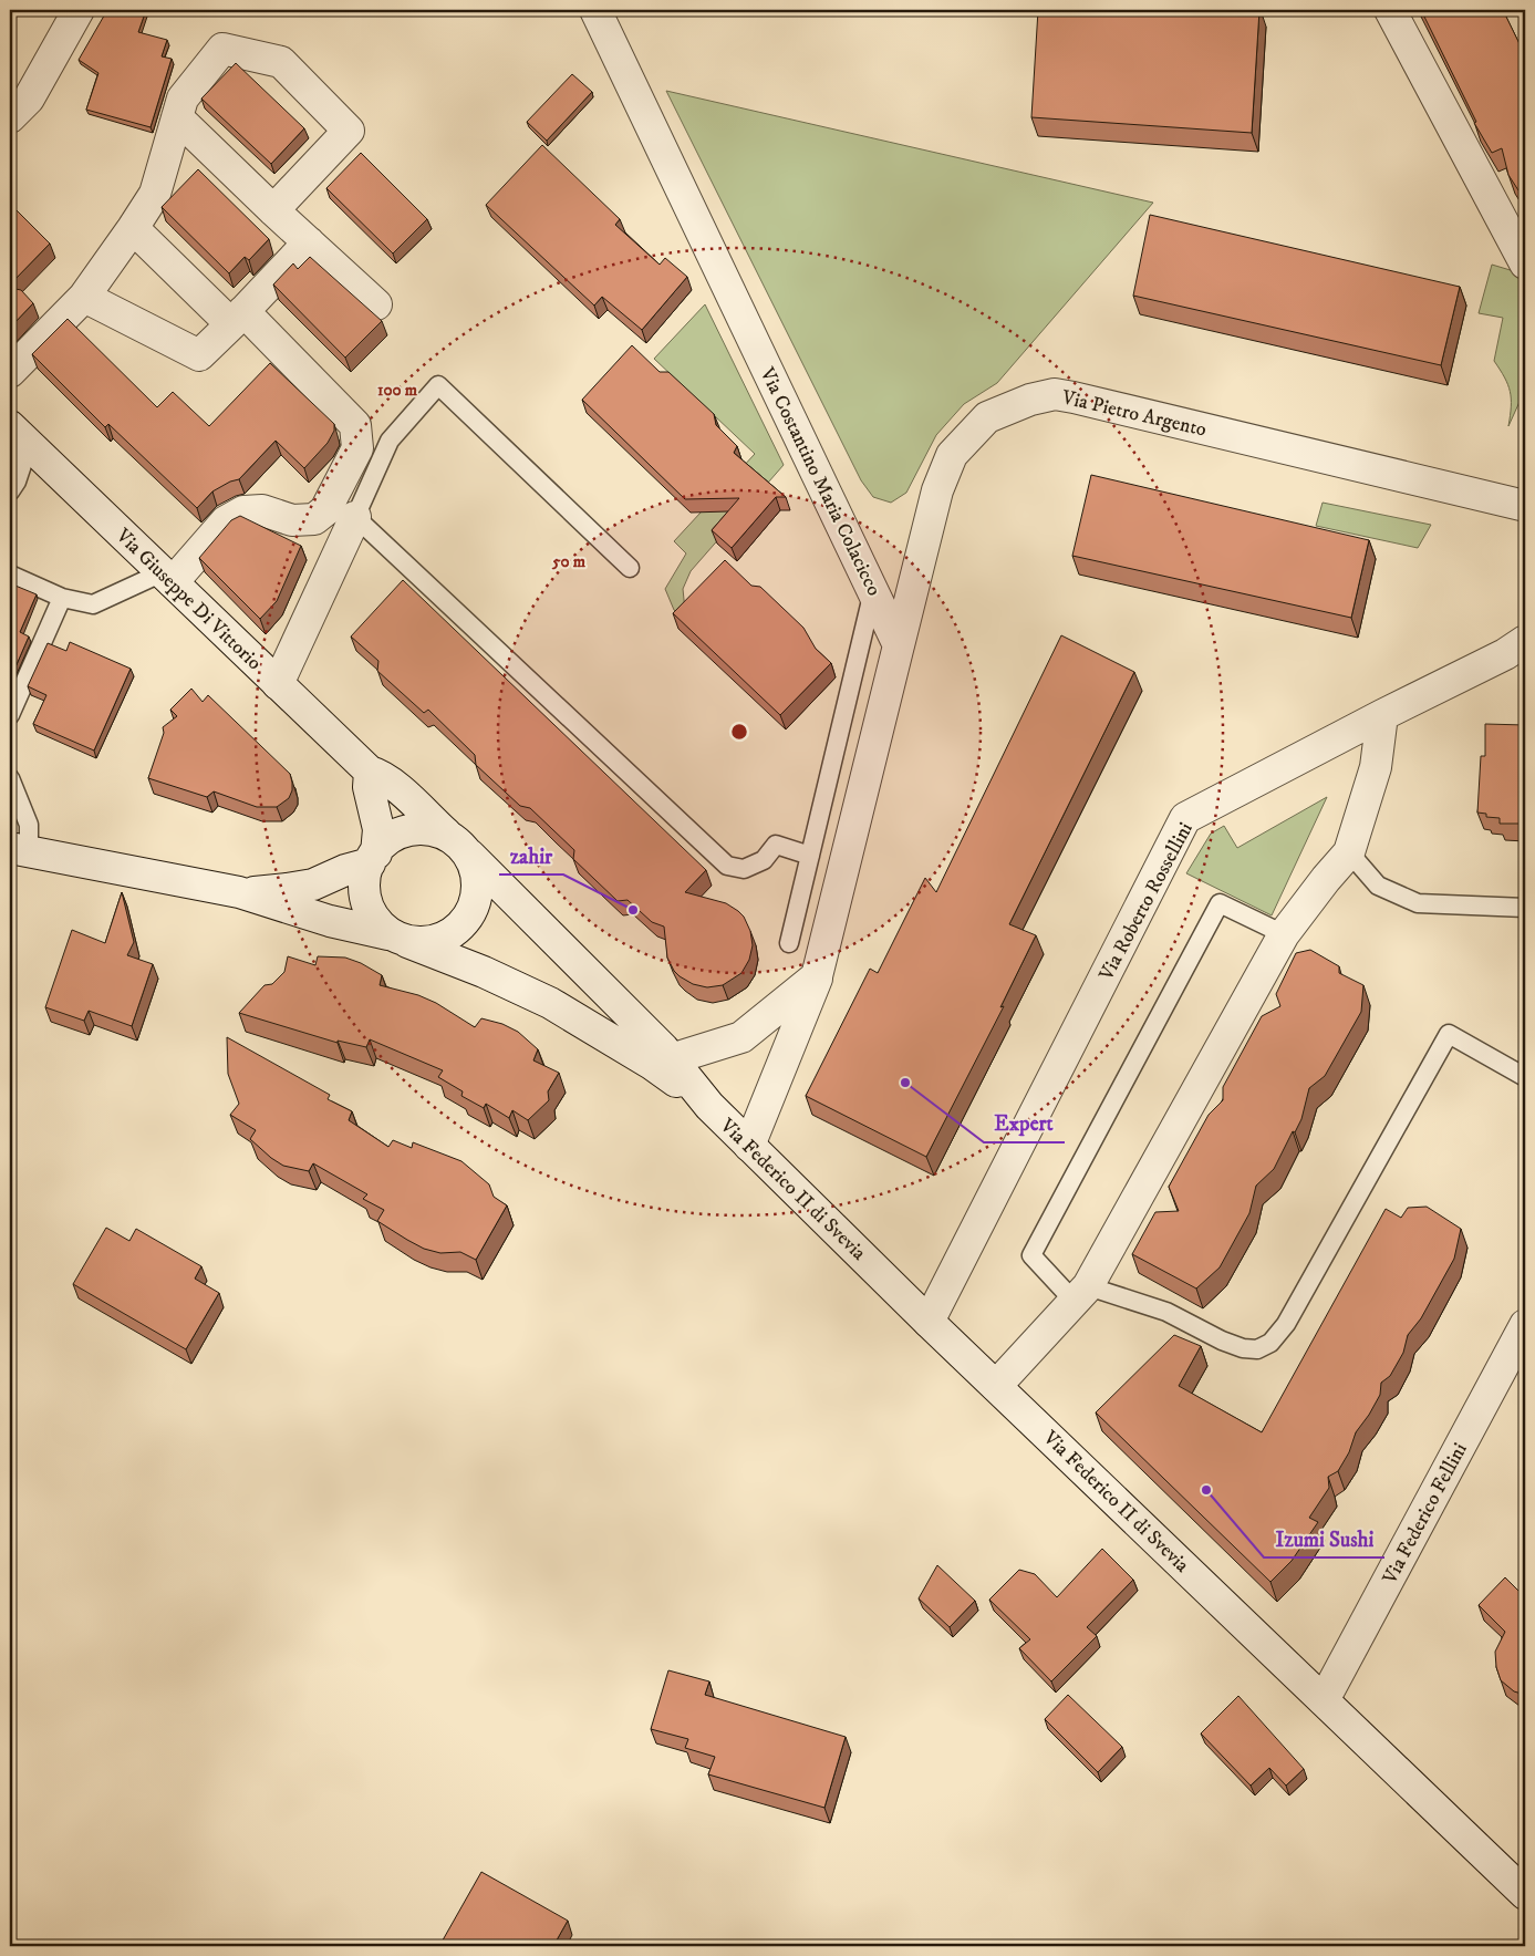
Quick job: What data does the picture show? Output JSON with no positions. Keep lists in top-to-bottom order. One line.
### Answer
{"streets":{"street":["Via Pietro Argento","Via Costantino Maria Colacicco","Via Giuseppe Di Vittorio","Via Roberto Rossellini","Via Federico II di Svevia","Via Federico Fellini"]},"crossings":[["Via Pietro Argento","Via Costantino Maria Colacicco"],["Via Giuseppe Di Vittorio","Via Federico II di Svevia"],["Via Roberto Rossellini","Via Federico II di Svevia"],["Via Federico II di Svevia","Via Federico Fellini"]],"places":["zahir","Expert","Izumi Sushi"],"rings":["100 m","50 m"]}
